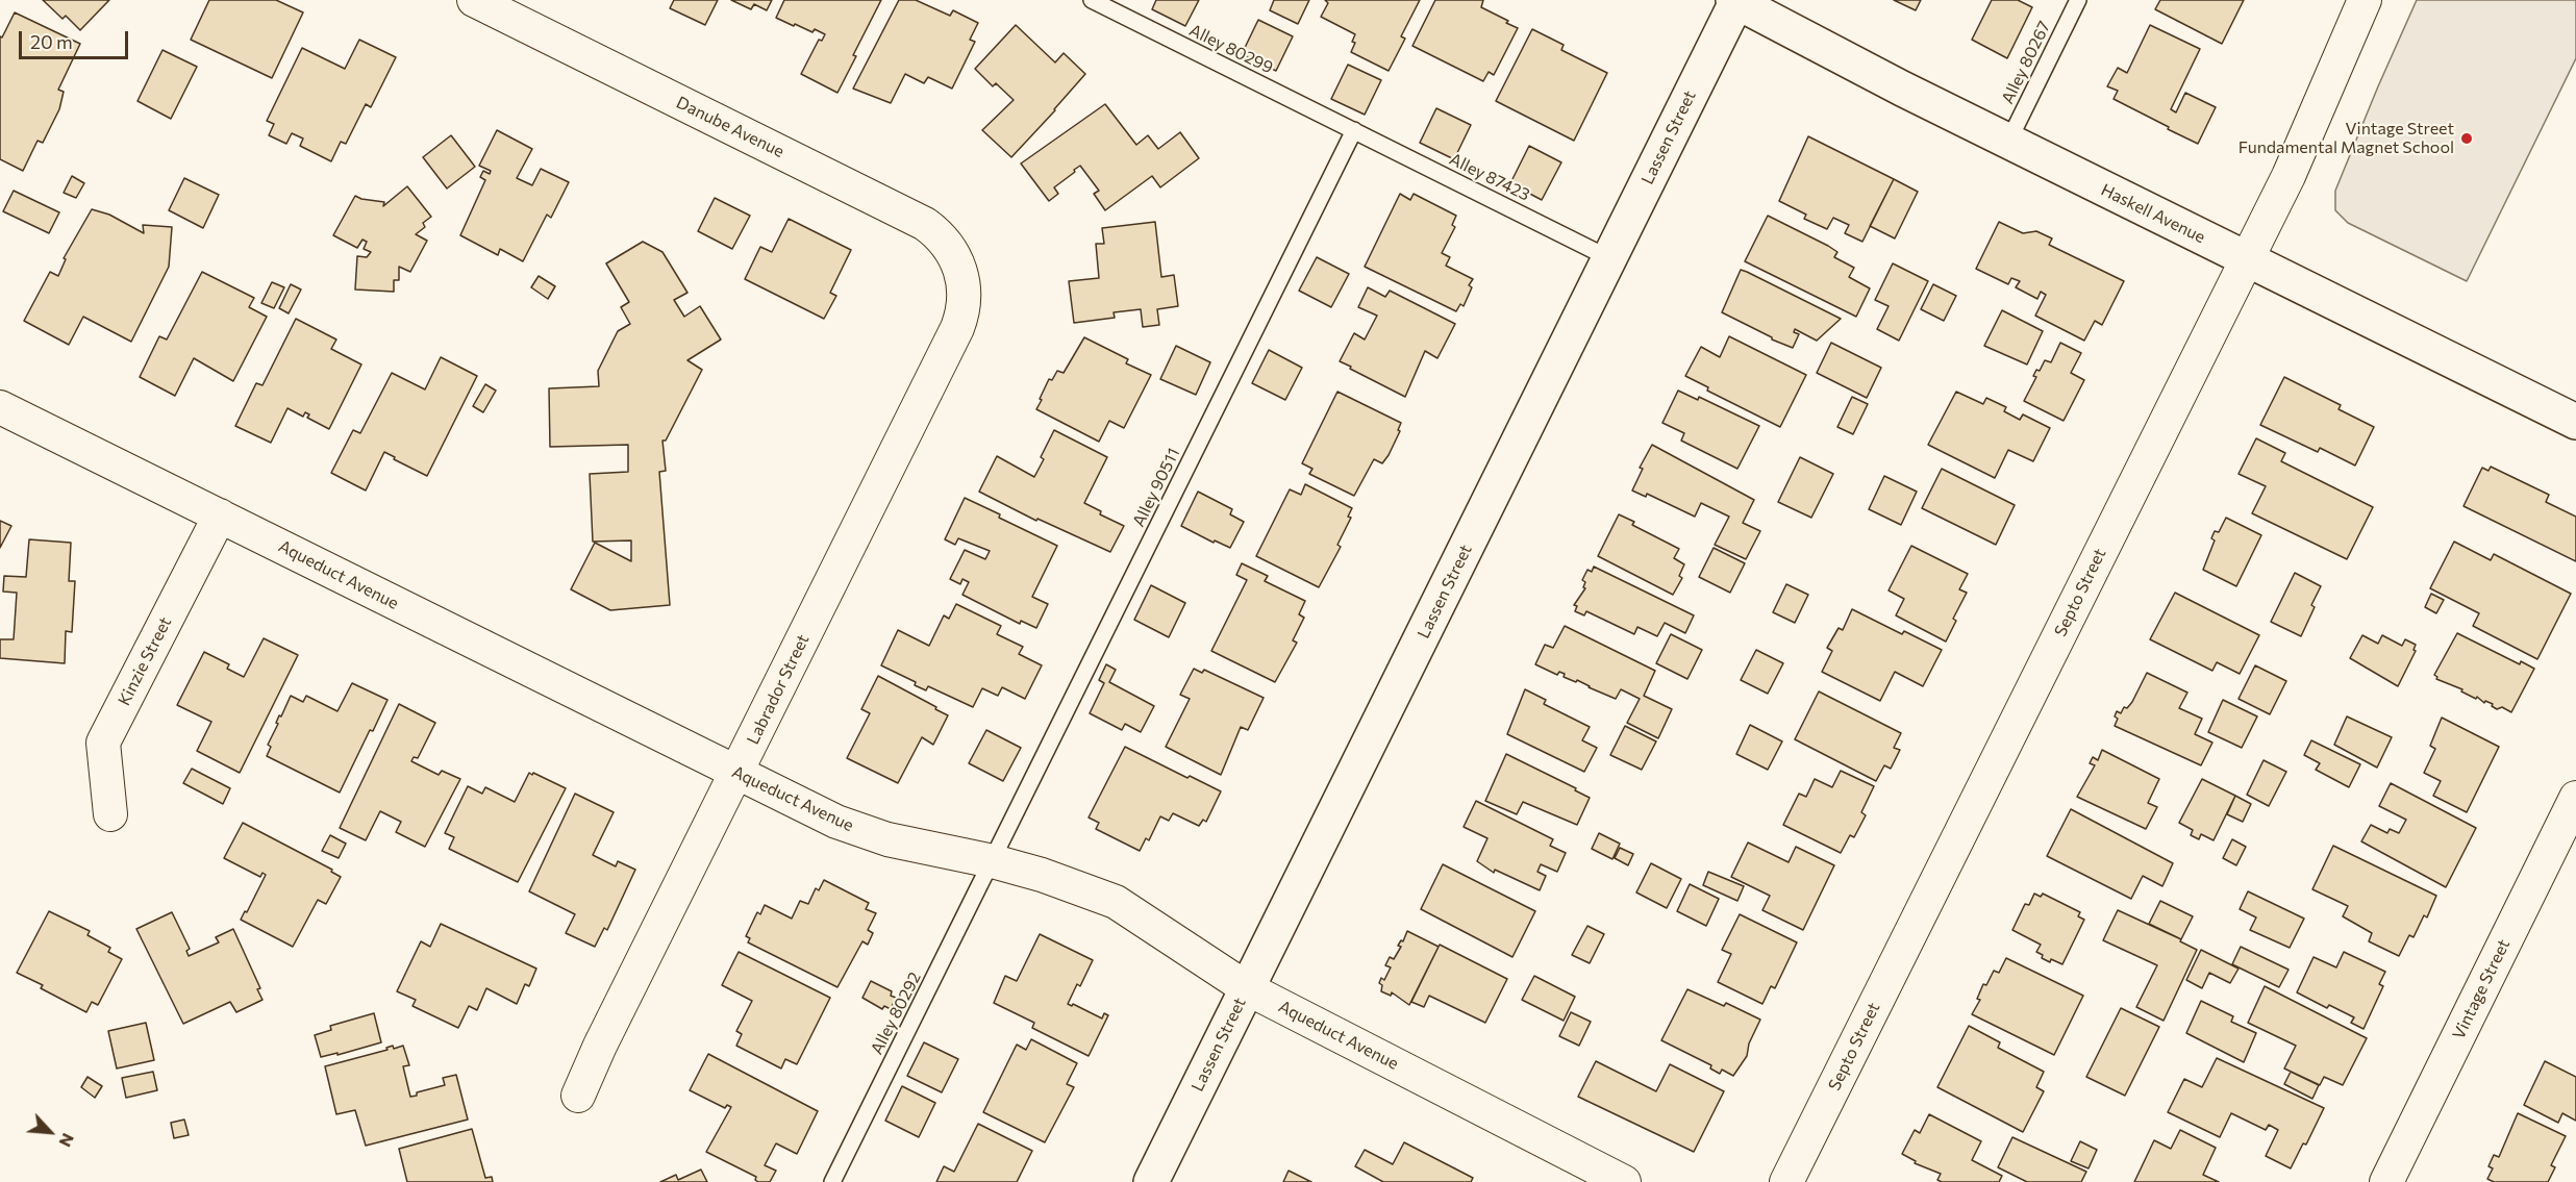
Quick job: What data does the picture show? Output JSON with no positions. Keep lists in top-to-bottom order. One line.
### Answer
{"streets":{"main road":["Lassen Street","Haskell Avenue"],"street":["Danube Avenue","Aqueduct Avenue","Septo Street","Kinzie Street","Labrador Street","Vintage Street"],"lane":["Alley 80299","Alley 80267","Alley 87423","Alley 90511","Alley 80292"]},"crossings":[["Alley 80299","Alley 87423"],["Alley 80299","Alley 90511"],["Alley 80267","Haskell Avenue"],["Danube Avenue","Labrador Street"],["Lassen Street","Alley 87423"],["Lassen Street","Haskell Avenue"],["Lassen Street","Aqueduct Avenue"],["Alley 87423","Alley 90511"],["Haskell Avenue","Septo Street"],["Alley 90511","Aqueduct Avenue"],["Alley 90511","Alley 80292"],["Aqueduct Avenue","Kinzie Street"],["Aqueduct Avenue","Labrador Street"],["Aqueduct Avenue","Alley 80292"]],"places":["Vintage Street Fundamental Magnet School"],"scale_bar":"20 m","north":"bottom right"}
